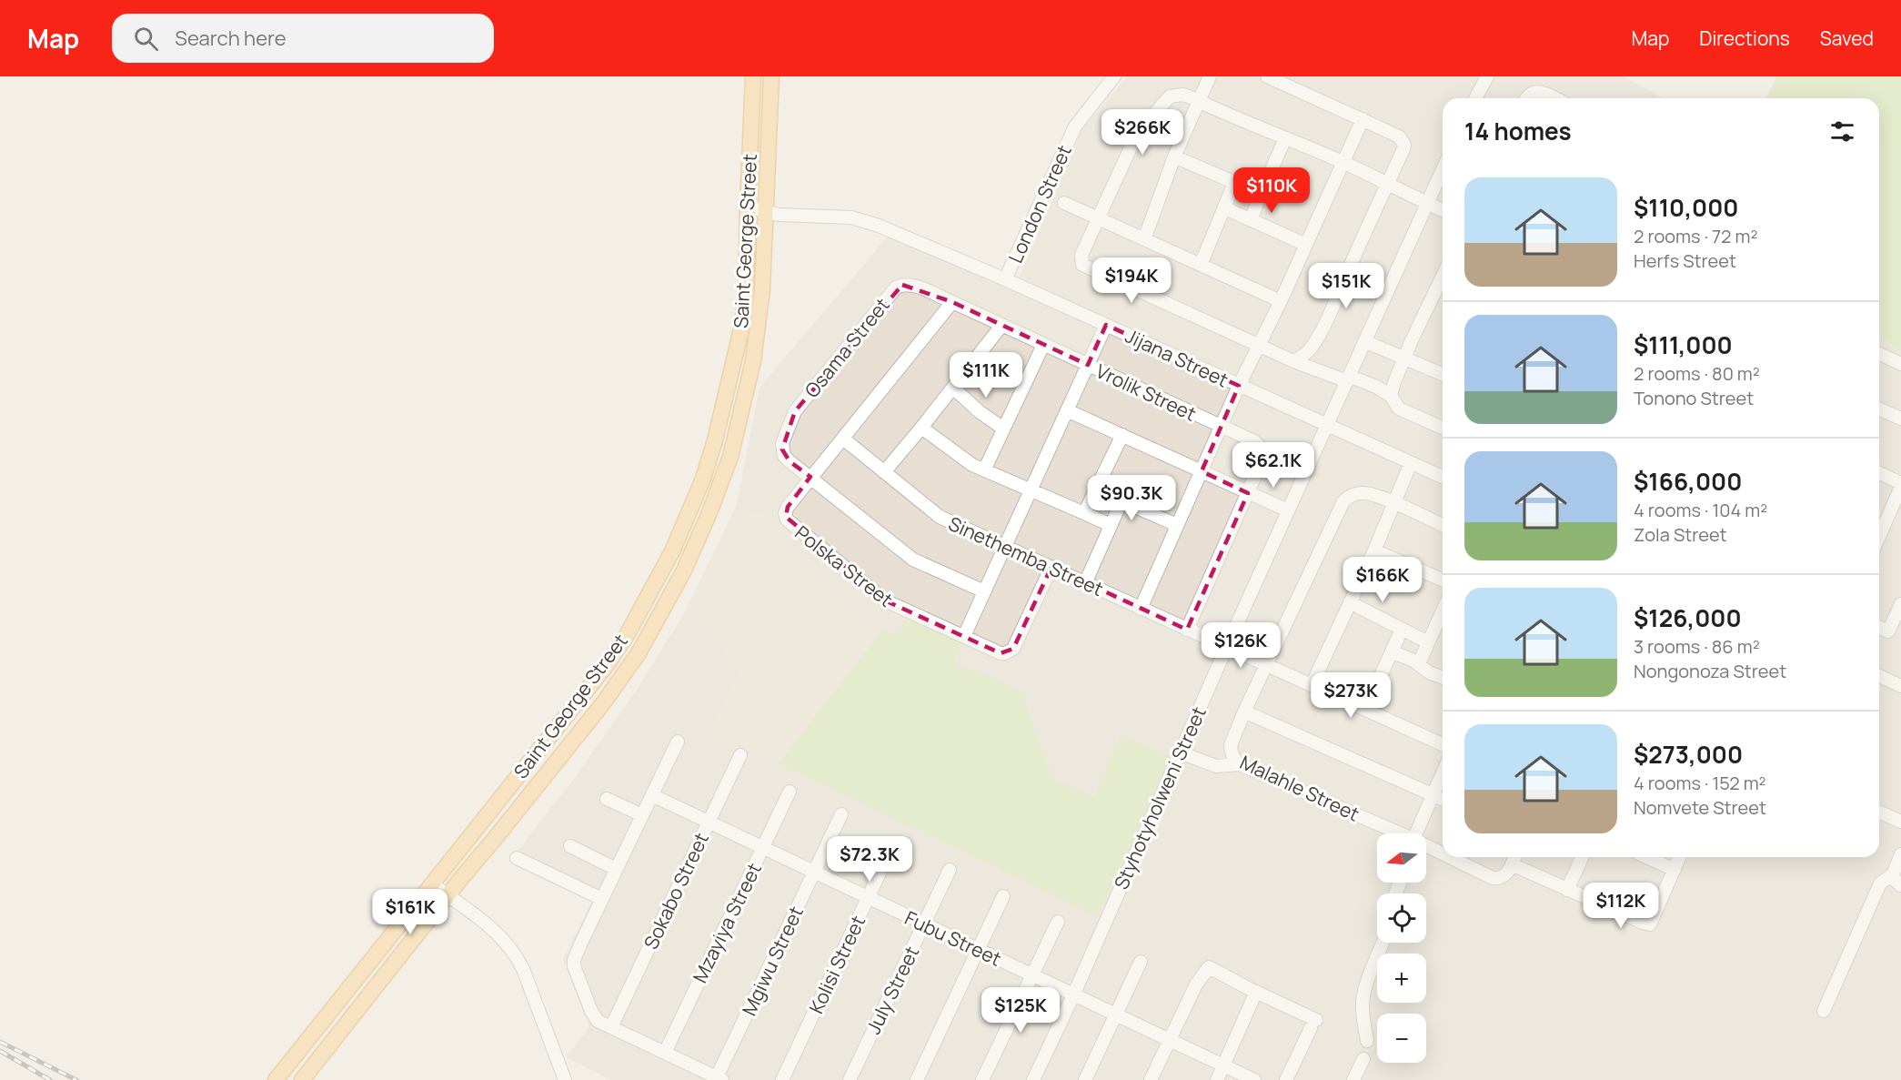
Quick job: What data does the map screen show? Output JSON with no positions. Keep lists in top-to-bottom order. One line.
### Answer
{"streets":{"main road":["Saint George Street"],"street":["London Street","Osama Street","Jijana Street","Vrolik Street","Sinethemba Street","Polska Street","Malahle Street","Styhotyholweni Street","Sokabo Street","Mzayiya Street","Fubu Street","Mgiwu Street","Kolisi Street","July Street"]},"crossings":[["London Street","Jijana Street"],["Saint George Street","Jijana Street"],["Osama Street","Vrolik Street"],["Osama Street","Polska Street"],["Jijana Street","Styhotyholweni Street"],["Vrolik Street","Sinethemba Street"],["Sinethemba Street","Polska Street"],["Sinethemba Street","Malahle Street"],["Sinethemba Street","Styhotyholweni Street"],["Styhotyholweni Street","Fubu Street"],["Sokabo Street","Fubu Street"],["Mzayiya Street","Fubu Street"],["Fubu Street","Mgiwu Street"],["Fubu Street","Kolisi Street"],["Fubu Street","July Street"]],"north":"left","page":{"header":"Map","search":"Search here","nav":["Map","Directions","Saved"],"heading":"14 homes","price":["$266K","$110K","$194K","$151K","$111K","$62.1K","$90.3K","$166K","$126K","$273K","$72.3K","$112K","$161K","$125K"],"list":[{"name":"$110,000","note":"2 rooms · 72 m² · Herfs Street"},{"name":"$111,000","note":"2 rooms · 80 m² · Tonono Street"},{"name":"$166,000","note":"4 rooms · 104 m² · Zola Street"},{"name":"$126,000","note":"3 rooms · 86 m² · Nongonoza Street"},{"name":"$273,000","note":"4 rooms · 152 m² · Nomvete Street"}],"map_buttons":["+","−"]}}
